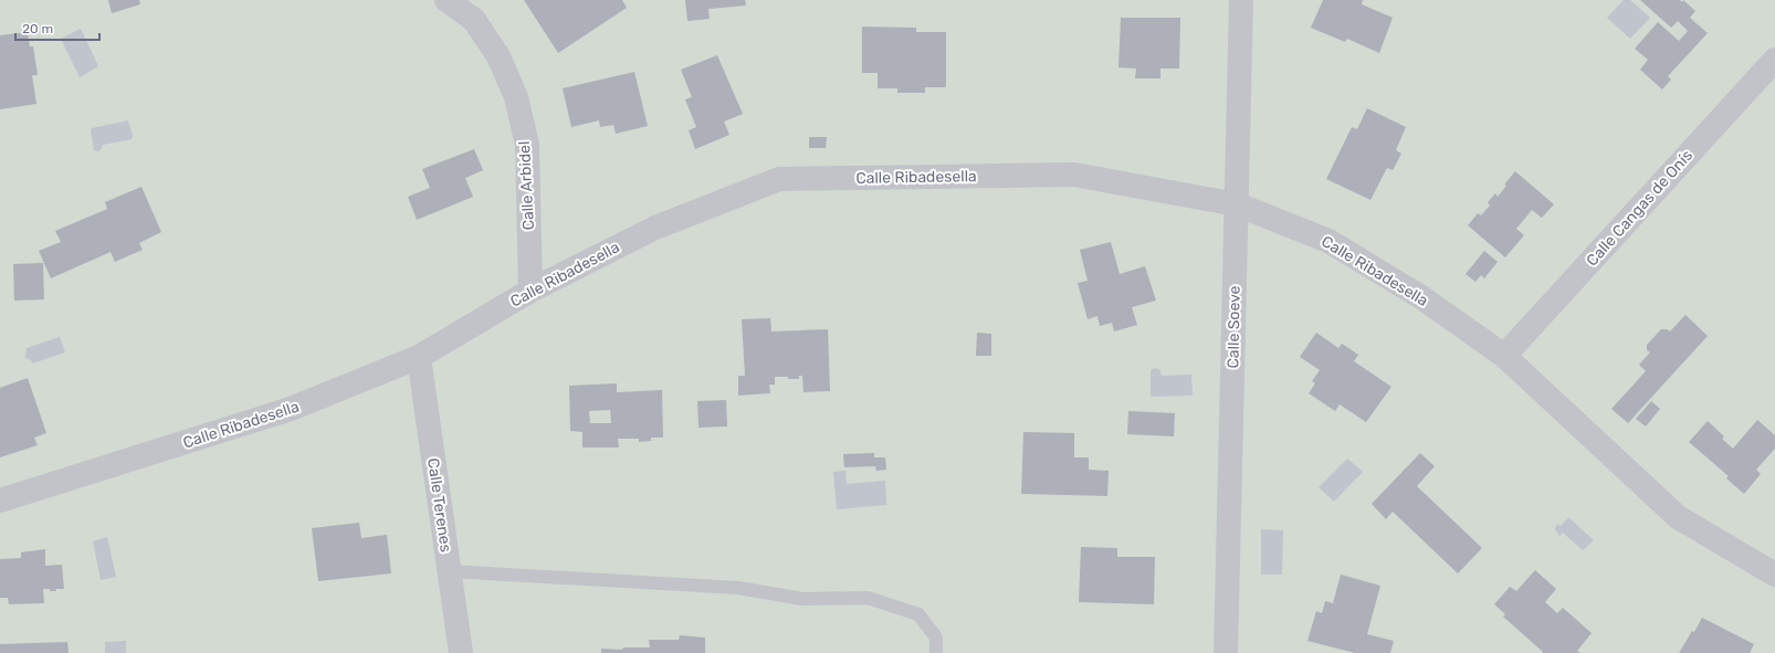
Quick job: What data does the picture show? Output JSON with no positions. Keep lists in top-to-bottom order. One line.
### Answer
{"streets":{"street":["Calle Ribadesella","Calle Arbidel","Calle Cangas de Onís","Calle Soeve","Calle Terenes"]},"crossings":[["Calle Ribadesella","Calle Arbidel"],["Calle Ribadesella","Calle Cangas de Onís"],["Calle Ribadesella","Calle Soeve"],["Calle Ribadesella","Calle Terenes"]],"scale_bar":"20 m"}
